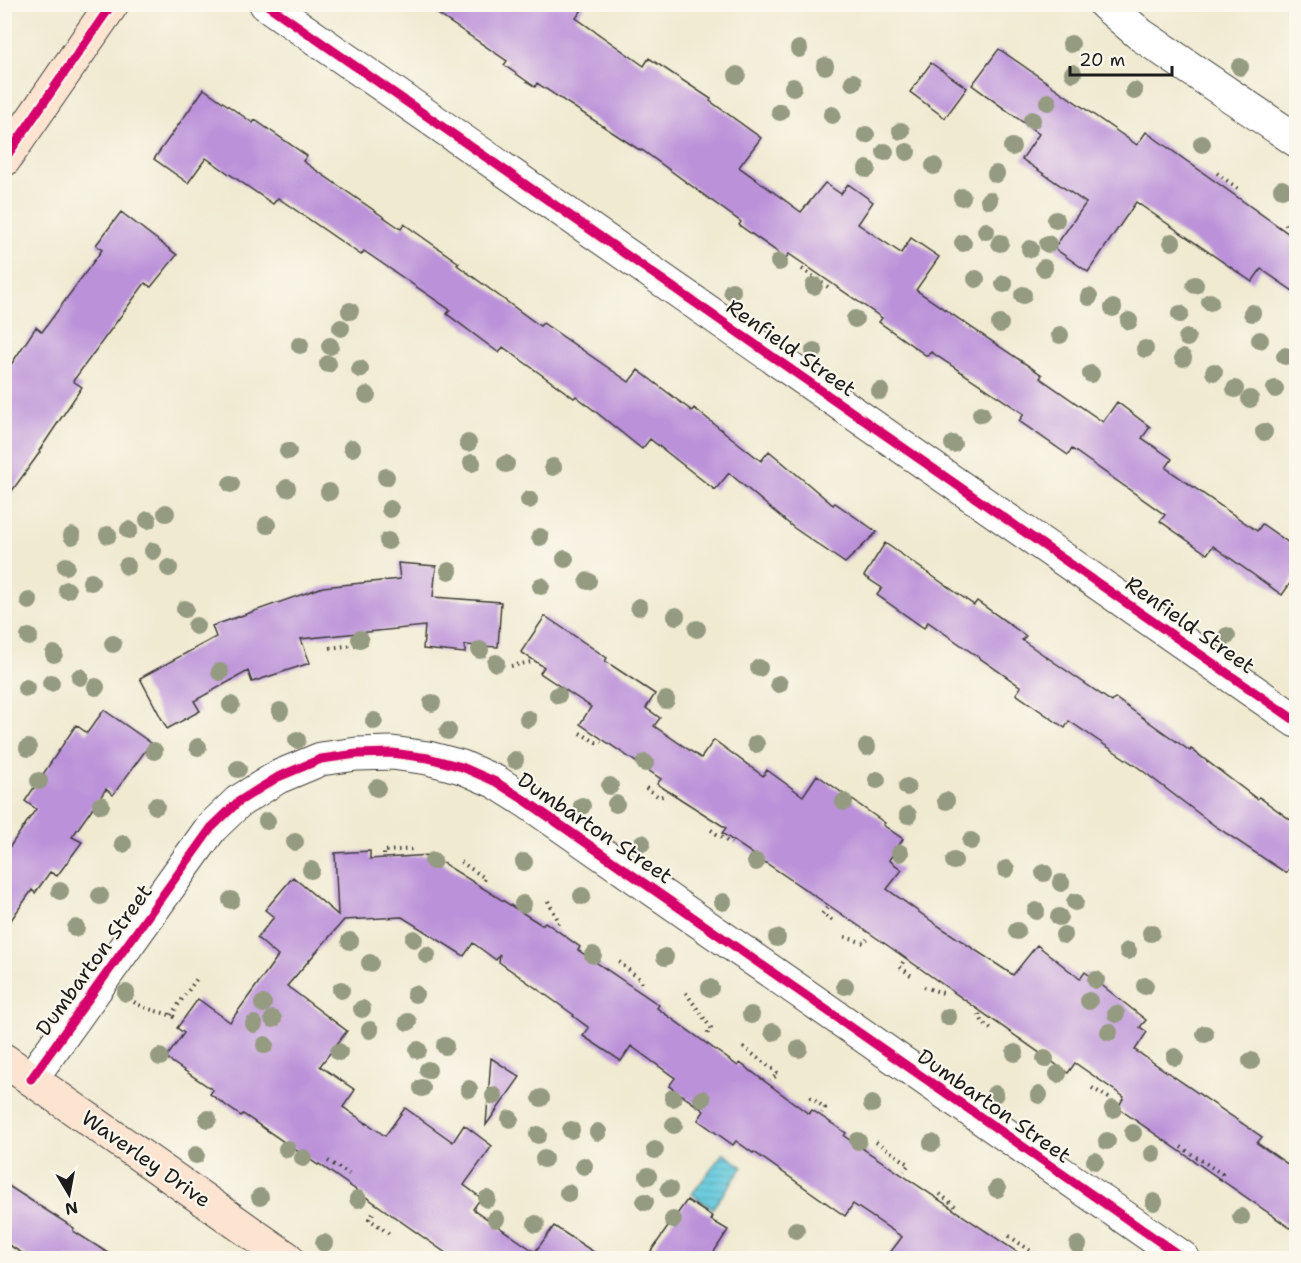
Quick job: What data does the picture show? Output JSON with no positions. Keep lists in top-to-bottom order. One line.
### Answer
{"streets":{"street":["Renfield Street","Dumbarton Street","Waverley Drive"]},"crossings":[["Dumbarton Street","Waverley Drive"]],"scale_bar":"20 m","north":"bottom"}
